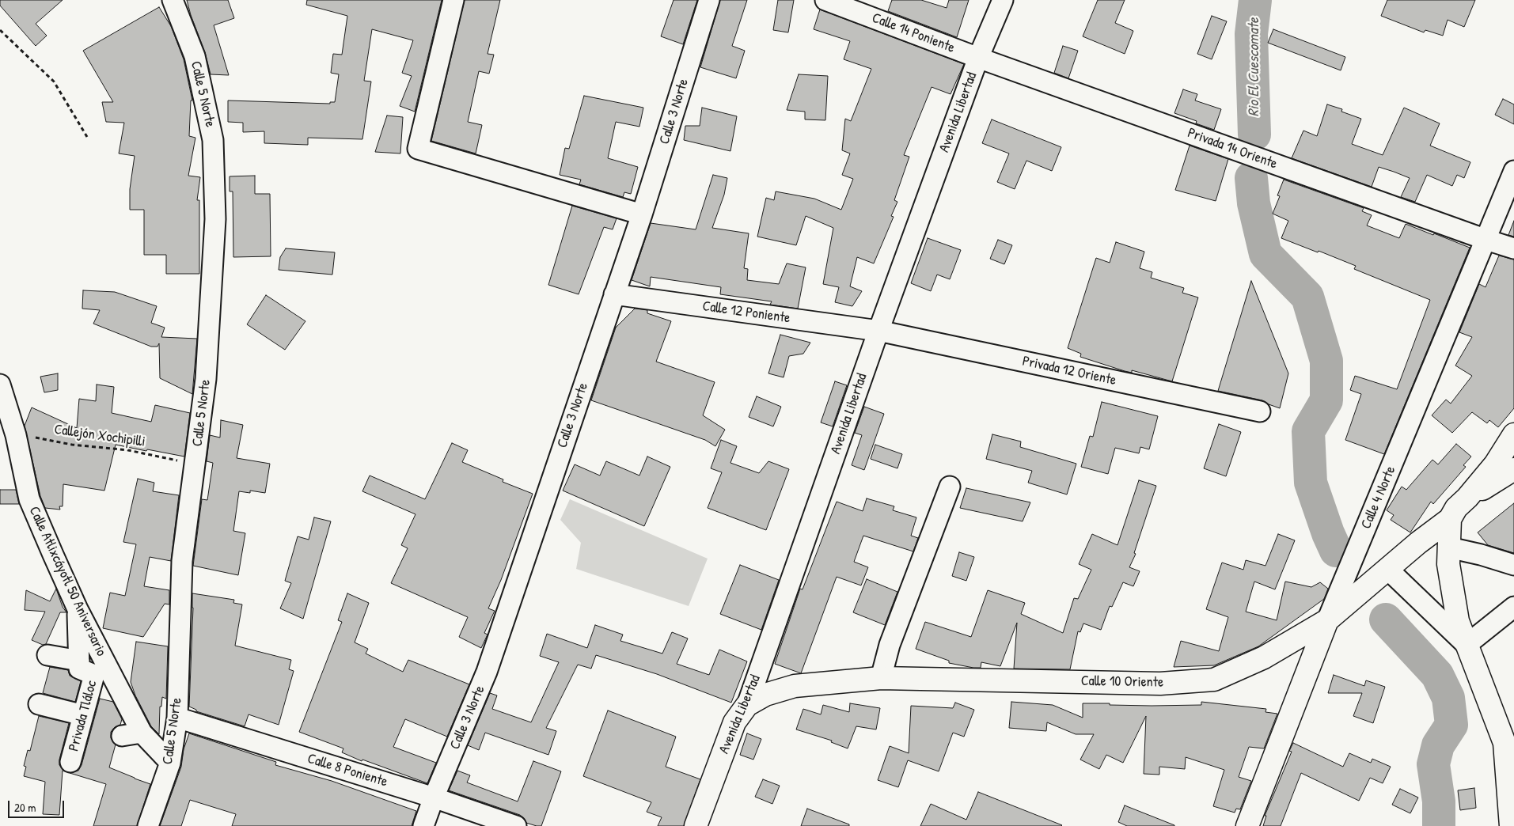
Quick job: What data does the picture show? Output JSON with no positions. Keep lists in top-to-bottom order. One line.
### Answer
{"streets":{"main road":["Avenida Libertad","Calle 4 Norte","Calle 10 Oriente"],"street":["Calle 14 Poniente","Calle 5 Norte","Calle 3 Norte","Privada 14 Oriente","Calle 12 Poniente","Privada 12 Oriente","Calle Atlixcáyotl 50 Aniversario","Privada Tláloc","Calle 8 Poniente"],"path":["Callejón Xochipilli"]},"crossings":[["Calle 14 Poniente","Avenida Libertad"],["Calle 14 Poniente","Privada 14 Oriente"],["Calle 5 Norte","Callejón Xochipilli"],["Calle 5 Norte","Calle Atlixcáyotl 50 Aniversario"],["Calle 5 Norte","Calle 8 Poniente"],["Calle 3 Norte","Calle 12 Poniente"],["Calle 3 Norte","Calle 8 Poniente"],["Avenida Libertad","Privada 14 Oriente"],["Avenida Libertad","Calle 12 Poniente"],["Avenida Libertad","Privada 12 Oriente"],["Avenida Libertad","Calle 10 Oriente"],["Privada 14 Oriente","Calle 4 Norte"],["Calle 12 Poniente","Privada 12 Oriente"],["Callejón Xochipilli","Calle Atlixcáyotl 50 Aniversario"],["Calle 4 Norte","Calle 10 Oriente"],["Calle Atlixcáyotl 50 Aniversario","Privada Tláloc"]],"water":["Rio El Cuescomate"],"scale_bar":"20 m"}
